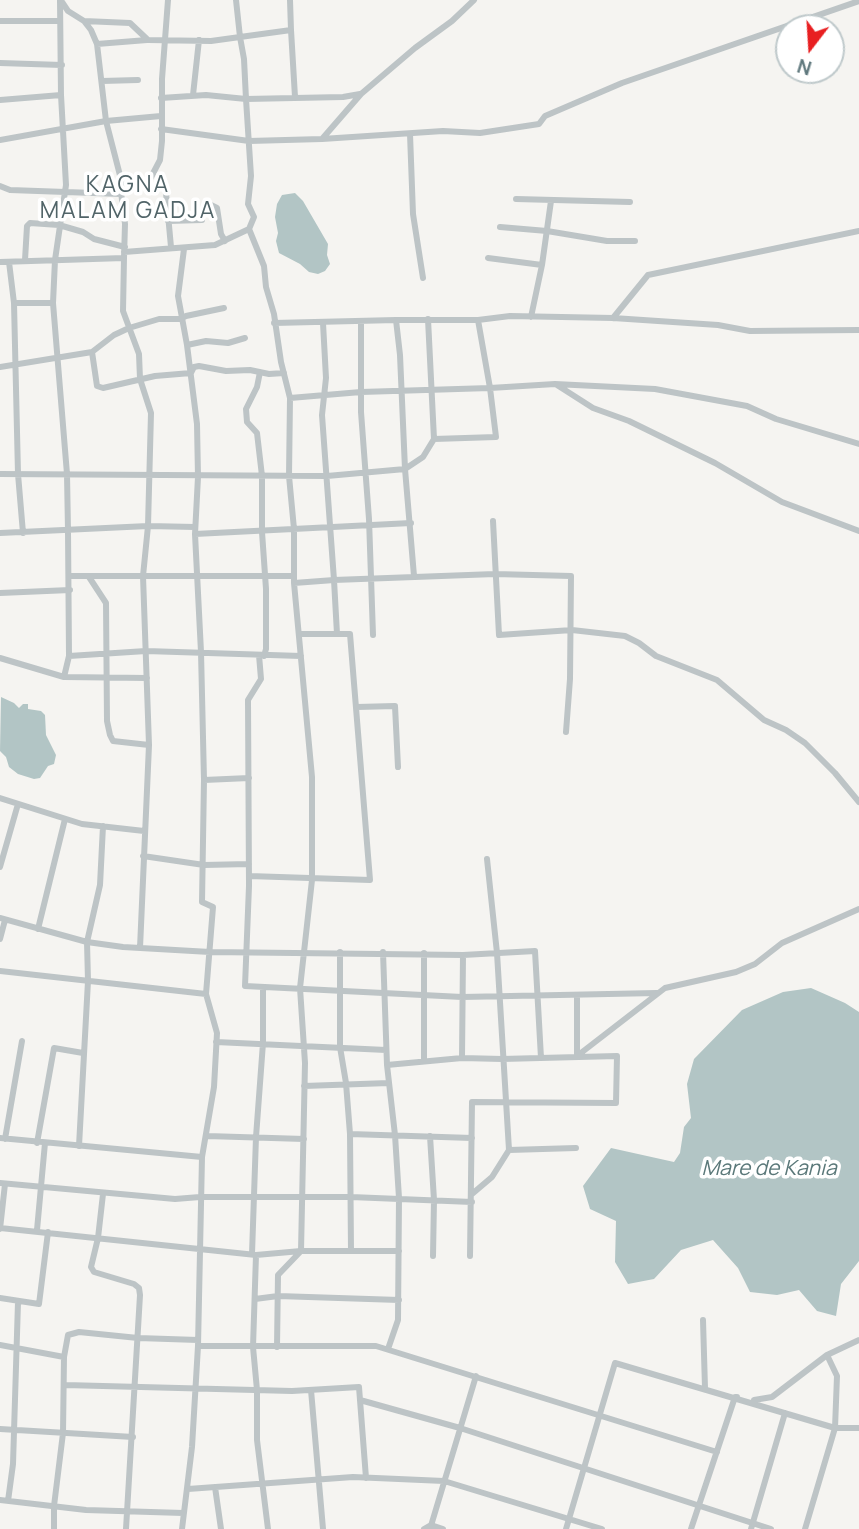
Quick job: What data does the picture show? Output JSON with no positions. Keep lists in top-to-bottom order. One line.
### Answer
{"districts":["KAGNA MALAM GADJA"],"water":["Mare de Kania"],"north":"bottom"}
